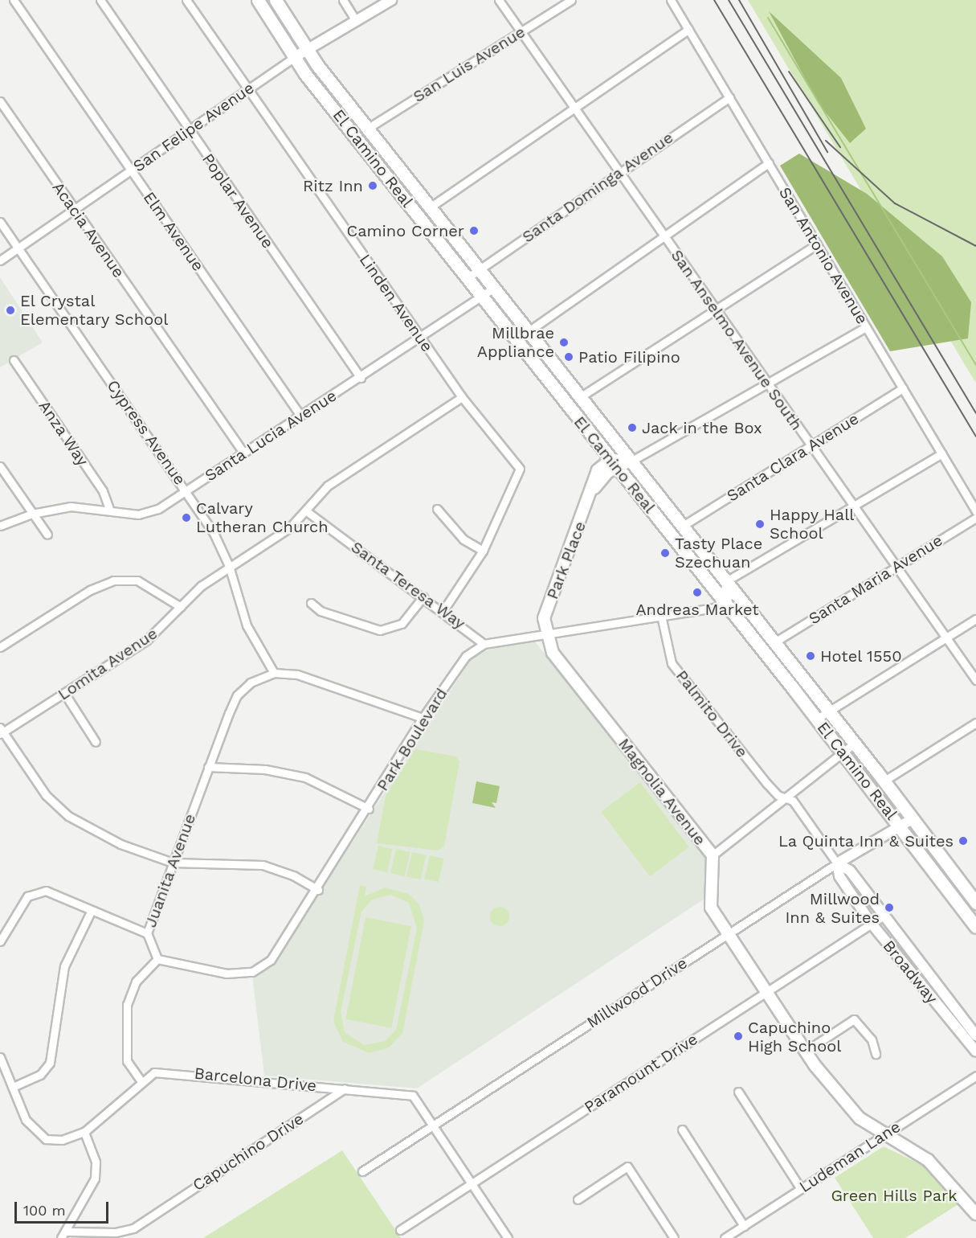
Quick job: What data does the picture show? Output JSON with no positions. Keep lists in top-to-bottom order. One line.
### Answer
{"streets":{"main road":["El Camino Real","Park Place","Magnolia Avenue"],"street":["San Luis Avenue","San Felipe Avenue","Santa Dominga Avenue","Poplar Avenue","Acacia Avenue","Elm Avenue","San Antonio Avenue","Linden Avenue","San Anselmo Avenue South","Cypress Avenue","Anza Way","Santa Lucia Avenue","Santa Clara Avenue","Santa Maria Avenue","Santa Teresa Way","Lomita Avenue","Palmito Drive","Park Boulevard","Juanita Avenue","Broadway","Millwood Drive","Paramount Drive","Barcelona Drive","Capuchino Drive","Ludeman Lane"]},"crossings":[["San Luis Avenue","El Camino Real"],["San Luis Avenue","San Anselmo Avenue South"],["San Felipe Avenue","El Camino Real"],["San Felipe Avenue","Poplar Avenue"],["San Felipe Avenue","Acacia Avenue"],["San Felipe Avenue","Elm Avenue"],["San Felipe Avenue","Linden Avenue"],["San Felipe Avenue","Cypress Avenue"],["El Camino Real","Santa Dominga Avenue"],["El Camino Real","Santa Lucia Avenue"],["El Camino Real","Santa Clara Avenue"],["El Camino Real","Park Place"],["El Camino Real","Santa Maria Avenue"],["El Camino Real","Park Boulevard"],["El Camino Real","Millwood Drive"],["Santa Dominga Avenue","San Antonio Avenue"],["Santa Dominga Avenue","San Anselmo Avenue South"],["Poplar Avenue","Santa Lucia Avenue"],["Acacia Avenue","Santa Lucia Avenue"],["Elm Avenue","Santa Lucia Avenue"],["San Antonio Avenue","Santa Clara Avenue"],["Linden Avenue","Santa Lucia Avenue"],["Linden Avenue","Santa Teresa Way"],["Linden Avenue","Lomita Avenue"],["San Anselmo Avenue South","Santa Clara Avenue"],["San Anselmo Avenue South","Santa Maria Avenue"],["Cypress Avenue","Santa Lucia Avenue"],["Cypress Avenue","Lomita Avenue"],["Cypress Avenue","Juanita Avenue"],["Anza Way","Santa Lucia Avenue"],["Park Place","Park Boulevard"],["Park Place","Magnolia Avenue"],["Santa Teresa Way","Lomita Avenue"],["Santa Teresa Way","Park Boulevard"],["Palmito Drive","Park Boulevard"],["Palmito Drive","Broadway"],["Park Boulevard","Magnolia Avenue"],["Park Boulevard","Juanita Avenue"],["Magnolia Avenue","Millwood Drive"],["Magnolia Avenue","Paramount Drive"],["Magnolia Avenue","Ludeman Lane"],["Broadway","Millwood Drive"],["Broadway","Paramount Drive"],["Millwood Drive","Barcelona Drive"],["Paramount Drive","Barcelona Drive"],["Barcelona Drive","Capuchino Drive"]],"parks":["Green Hills Park"],"places":["Ritz Inn","Camino Corner","El Crystal Elementary School","Millbrae Appliance","Patio Filipino","Jack in the Box","Calvary Lutheran Church","Happy Hall School","Tasty Place Szechuan","Andreas Market","Hotel 1550","La Quinta Inn & Suites","Millwood Inn & Suites","Capuchino High School"],"scale_bar":"100 m"}
